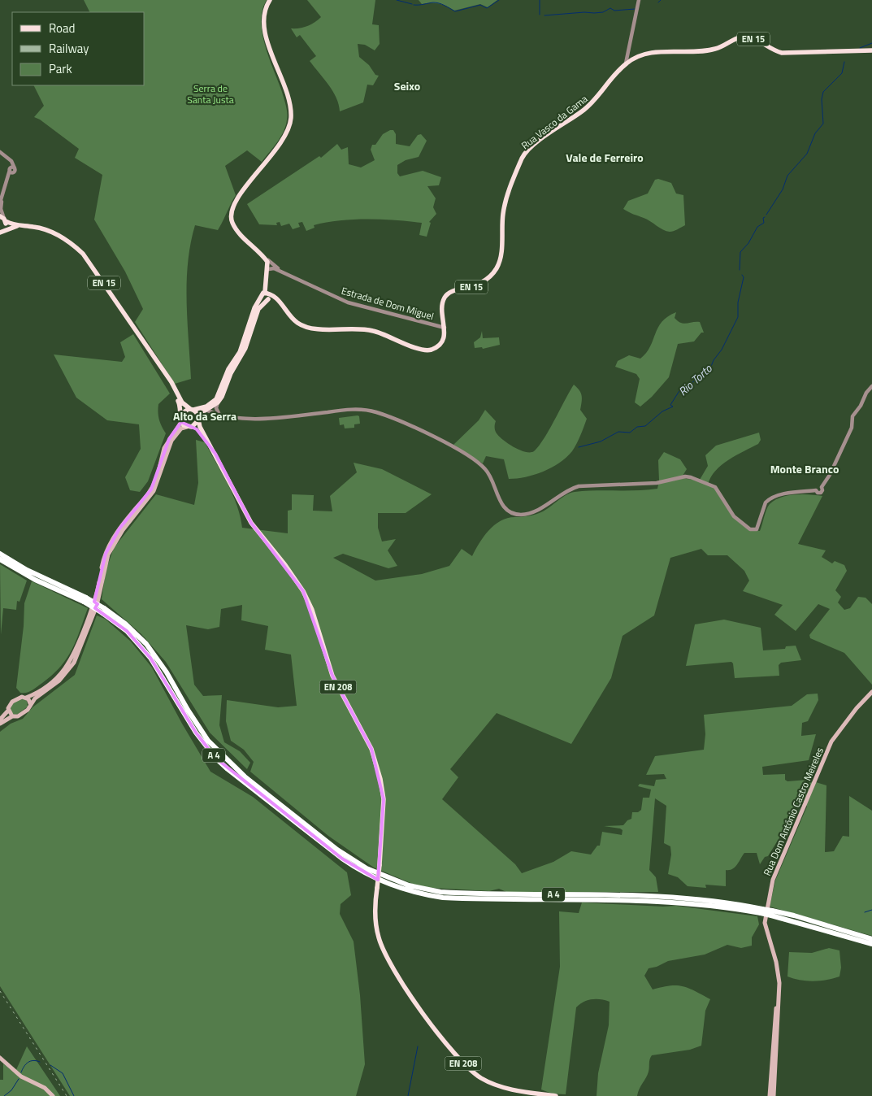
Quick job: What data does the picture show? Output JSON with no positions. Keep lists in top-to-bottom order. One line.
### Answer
{"streets":{"highway":["A 4"],"main road":["EN 15","Rua Vasco da Gama","Estrada de Dom Miguel","EN 208","Rua Dom António Castro Meireles"]},"crossings":[["EN 15","Rua Vasco da Gama"],["EN 15","EN 208"],["Rua Vasco da Gama","Estrada de Dom Miguel"]],"districts":["Seixo","Vale de Ferreiro","Alto da Serra","Monte Branco"],"water":["Rio Torto"],"parks":["Serra de Santa Justa"],"legend":["Road","Railway","Park"]}
